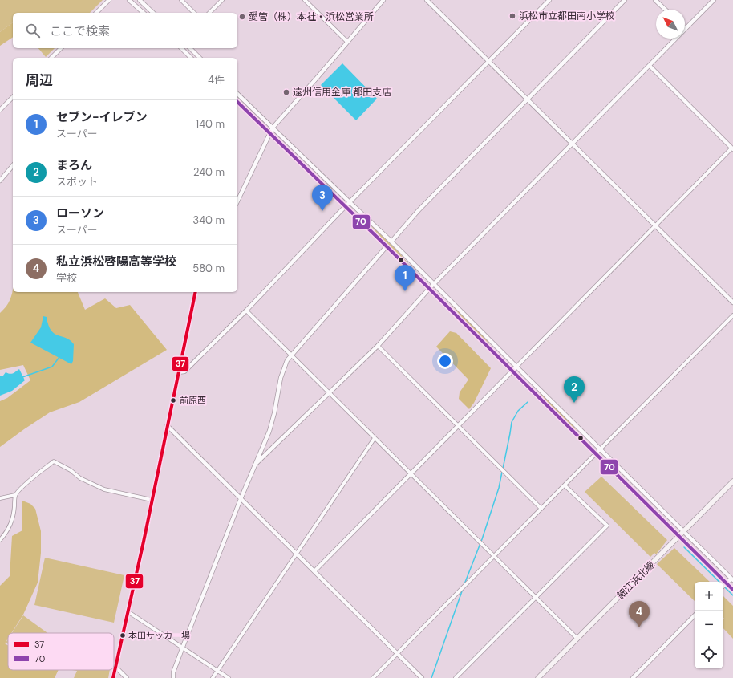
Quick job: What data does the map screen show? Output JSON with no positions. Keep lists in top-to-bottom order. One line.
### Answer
{"streets":{"main road":["細江浜北線"]},"places":["浜松市立都田南小学校","愛管（株）本社・浜松営業所","遠州信用金庫 都田支店","前原西","本田サッカー場"],"lines":["transit line 70","transit line 37"],"legend":["37","70"],"north":"top left","page":{"search":"ここで検索","heading":["周辺","4件"],"list":[{"mark":"1","name":"セブン-イレブン","note":"スーパー","value":"140 m"},{"mark":"2","name":"まろん","note":"スポット","value":"240 m"},{"mark":"3","name":"ローソン","note":"スーパー","value":"340 m"},{"mark":"4","name":"私立浜松啓陽高等学校","note":"学校","value":"580 m"}],"pins":["3","1","2","4"],"map_buttons":["+","−"]}}
